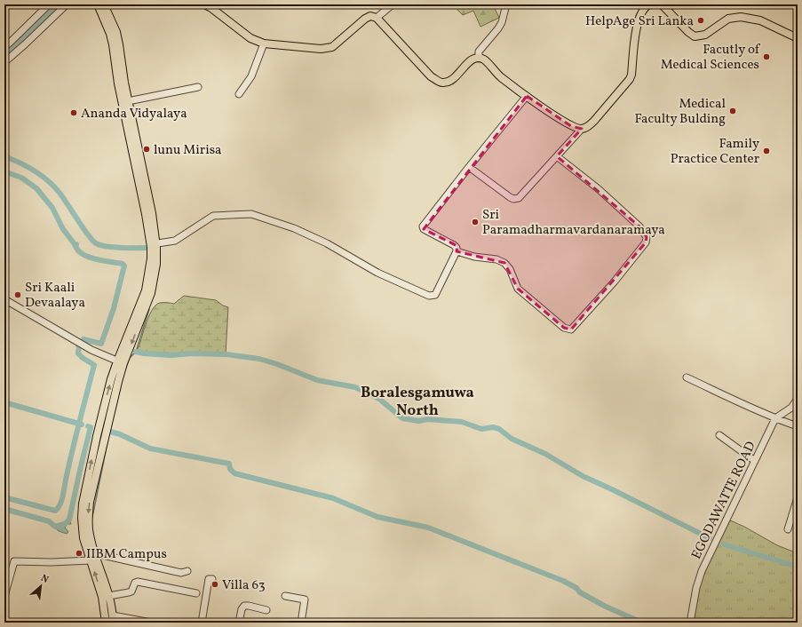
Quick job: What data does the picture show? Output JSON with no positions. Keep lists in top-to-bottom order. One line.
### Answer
{"streets":{"street":["EGODAWATTE ROAD"]},"districts":["Boralesgamuwa North"],"places":["HelpAge Sri Lanka","Facutly of Medical Sciences","Medical Faculty Bulding","Ananda Vidyalaya","lunu Mirisa","Family Practice Center","Sri Paramadharmavardanaramaya","Sri Kaali Devaalaya","IIBM Campus","Villa 63"],"north":"top right"}
